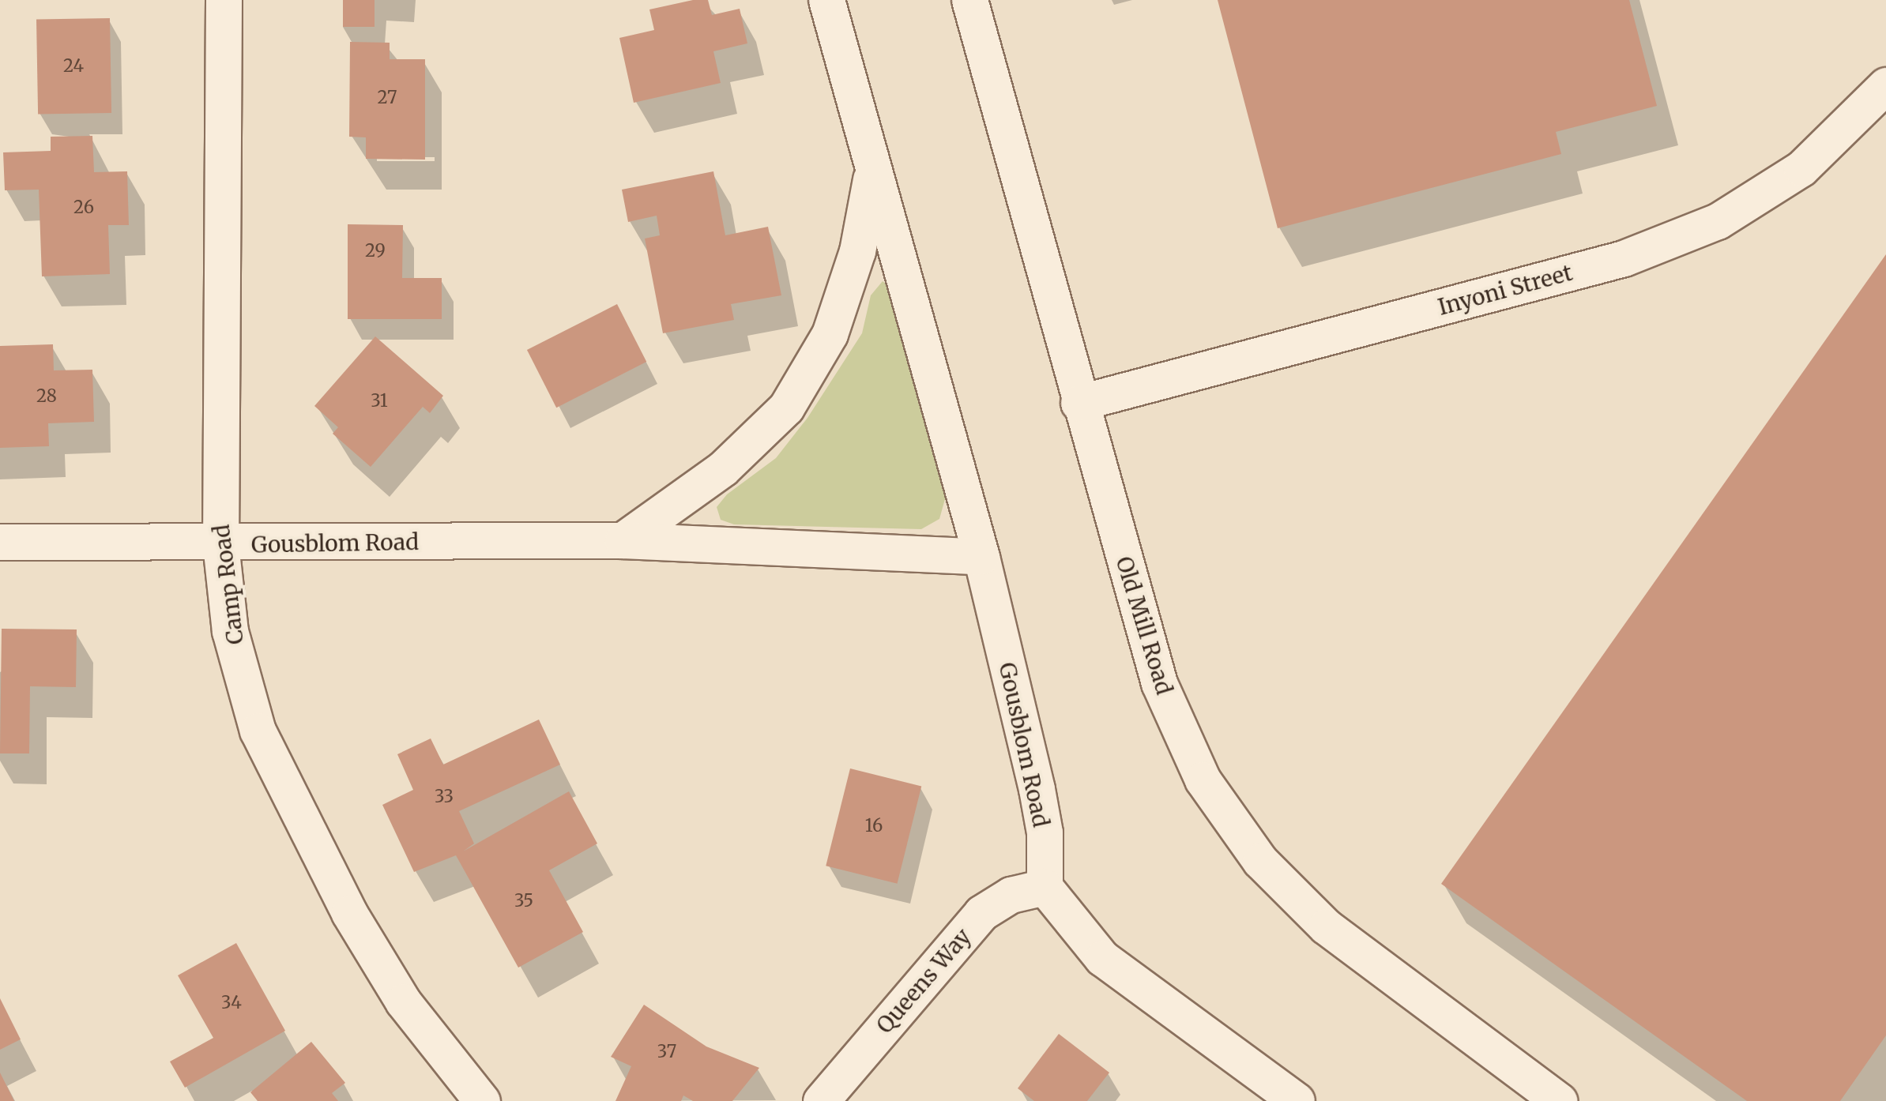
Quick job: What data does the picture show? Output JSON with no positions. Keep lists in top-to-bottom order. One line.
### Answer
{"streets":{"street":["Inyoni Street","Gousblom Road","Camp Road","Old Mill Road","Queens Way"]},"crossings":[["Inyoni Street","Old Mill Road"],["Gousblom Road","Camp Road"],["Gousblom Road","Queens Way"]],"house_numbers":["24","27","26","29","28","31","33","16","35","34","37"]}
